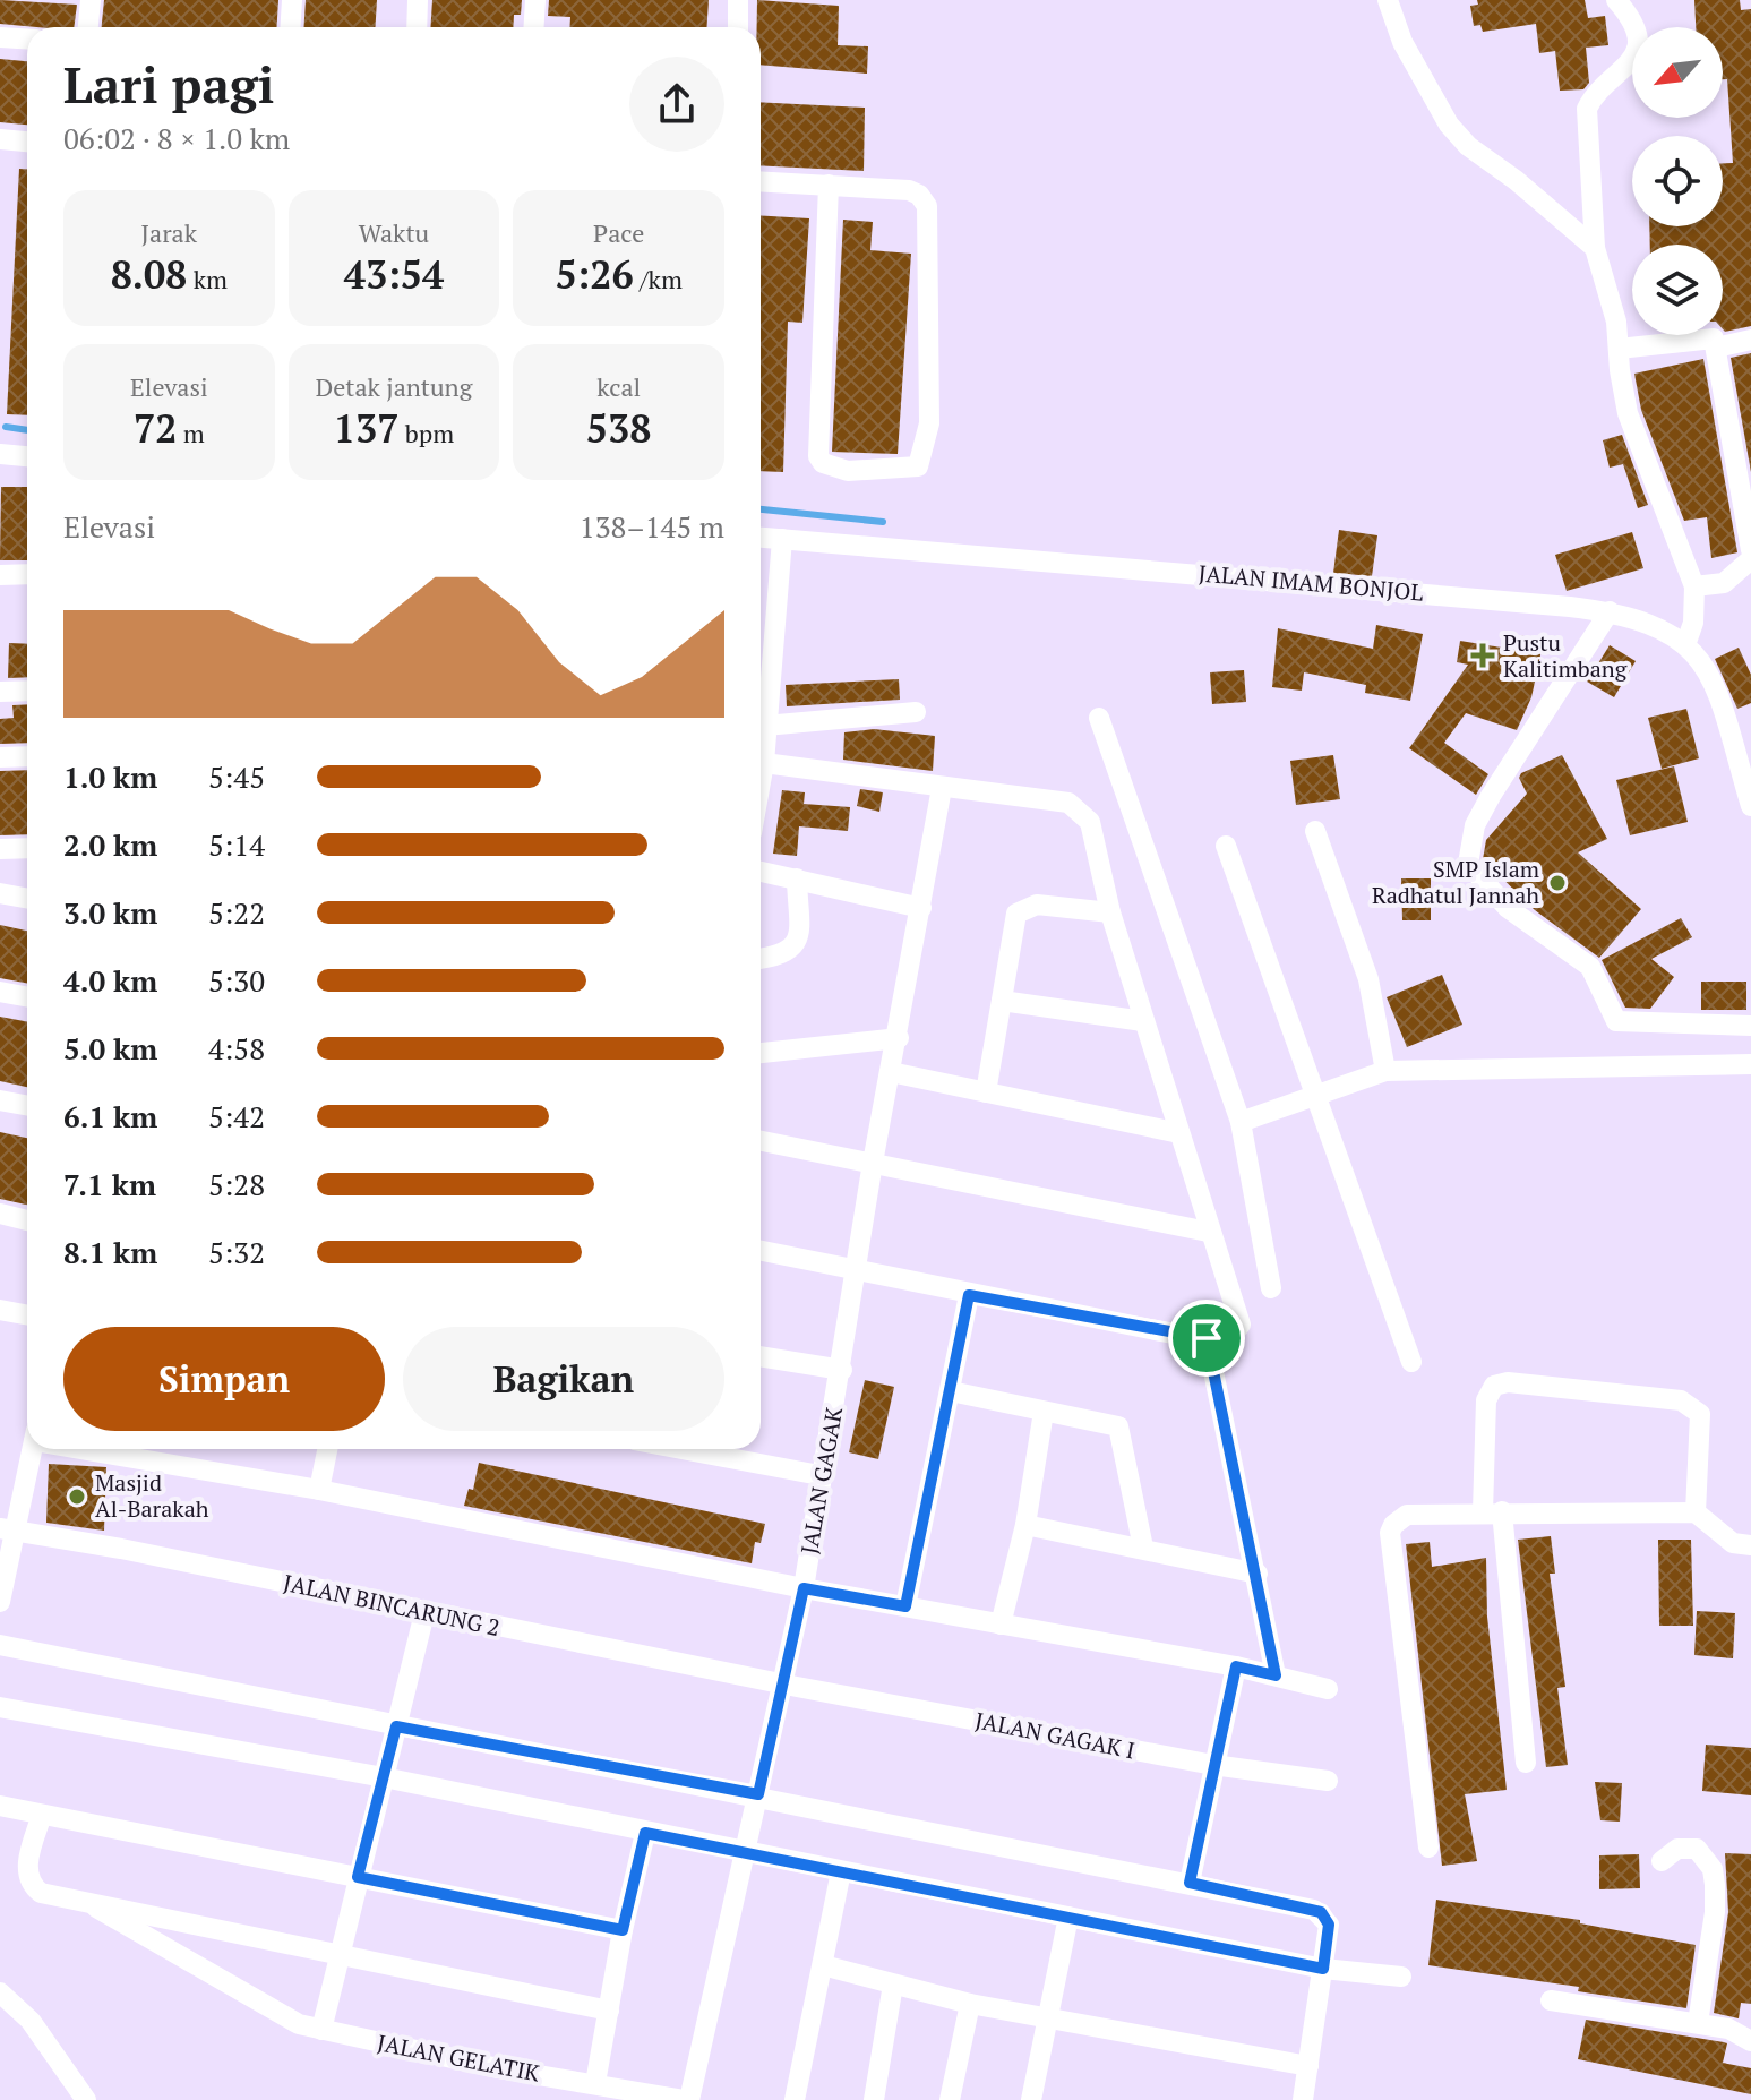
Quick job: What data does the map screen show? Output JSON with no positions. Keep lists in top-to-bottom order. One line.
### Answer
{"streets":{"street":["JALAN IMAM BONJOL","JALAN GAGAK","JALAN BINCARUNG 2","JALAN GAGAK I","JALAN GELATIK"]},"crossings":[["JALAN GAGAK","JALAN BINCARUNG 2"],["JALAN GAGAK","JALAN GAGAK I"],["JALAN BINCARUNG 2","JALAN GAGAK I"]],"places":{"health":["Pustu Kalitimbang"],"other":["SMP Islam Radhatul Jannah","Masjid Al-Barakah"]},"north":"bottom left","page":{"heading":["Lari pagi","06:02 · 8 × 1.0 km"],"stats":[["Jarak","8.08 km"],["Waktu","43:54"],["Pace","5:26 /km"],["Elevasi","72 m"],["Detak jantung","137 bpm"],["kcal","538"]],"chart":["Elevasi","138–145 m"],"list":[{"name":"1.0 km","note":"5:45"},{"name":"2.0 km","note":"5:14"},{"name":"3.0 km","note":"5:22"},{"name":"4.0 km","note":"5:30"},{"name":"5.0 km","note":"4:58"},{"name":"6.1 km","note":"5:42"},{"name":"7.1 km","note":"5:28"},{"name":"8.1 km","note":"5:32"}],"buttons":["Simpan","Bagikan"]}}
